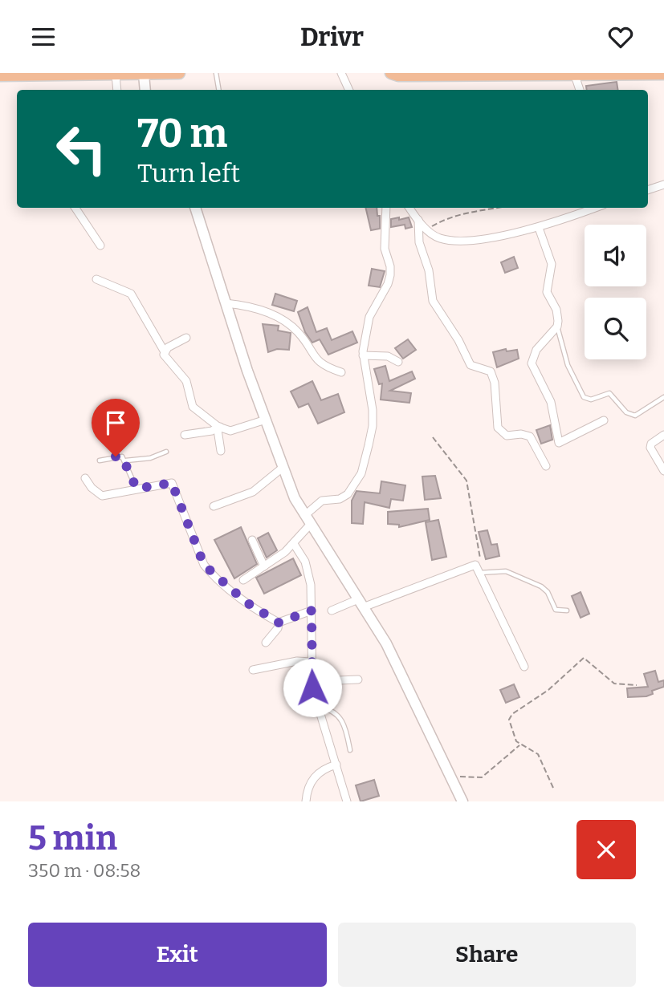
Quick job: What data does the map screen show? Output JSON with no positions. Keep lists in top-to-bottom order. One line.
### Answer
{"page":{"header":"Drivr","turn":["70 m","Turn left"],"heading":["5 min","350 m · 08:58"],"buttons":["Exit","Share"]}}
